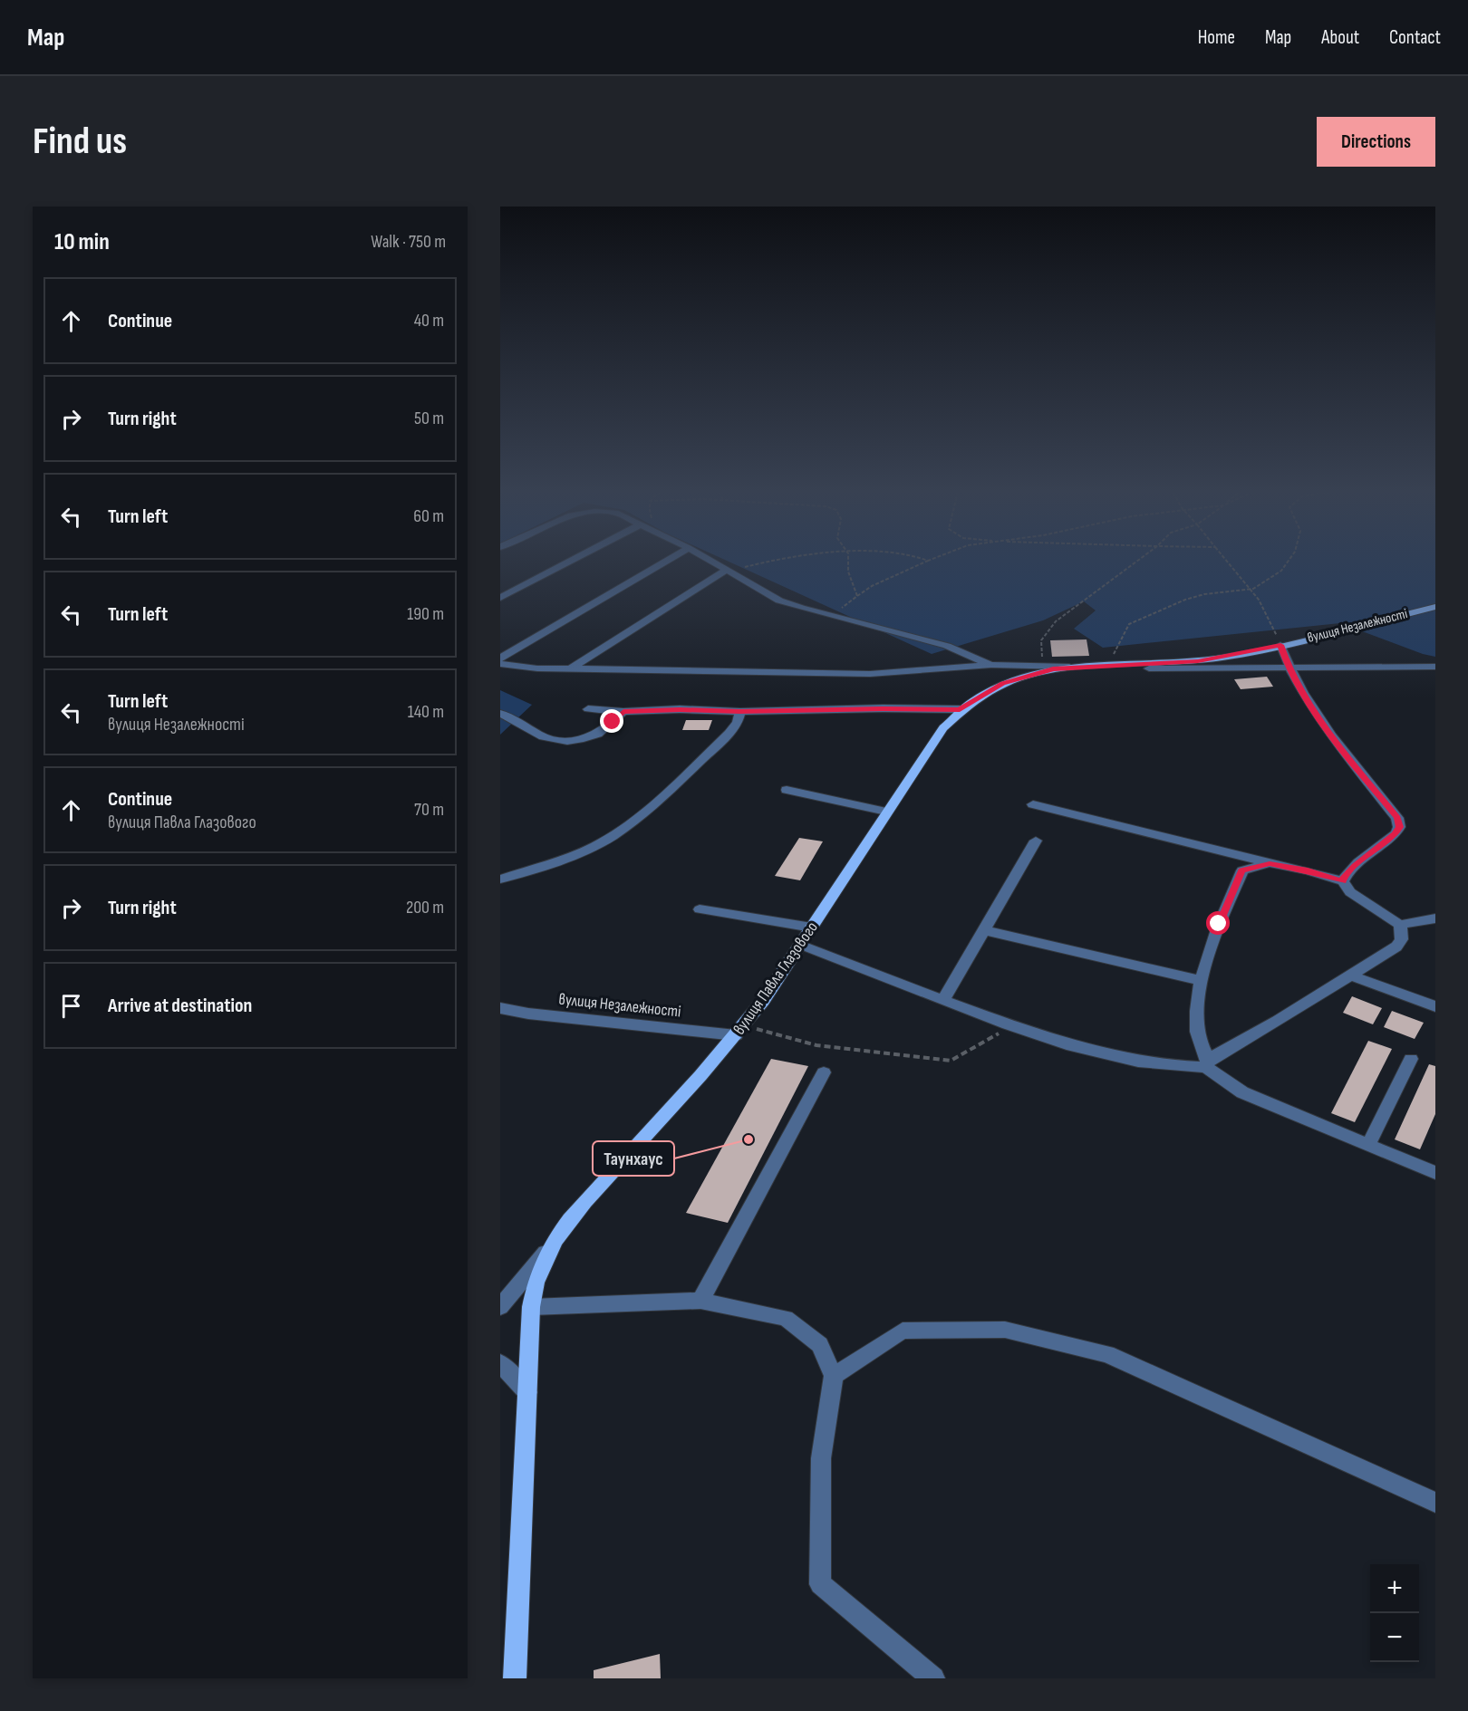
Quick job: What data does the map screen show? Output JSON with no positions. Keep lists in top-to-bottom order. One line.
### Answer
{"streets":{"main road":["вулиця Незалежності","вулиця Павла Глазового"]},"crossings":[["вулиця Незалежності","вулиця Павла Глазового"]],"places":["Таунхаус"],"page":{"header":"Map","nav":["Home","Map","About","Contact"],"buttons":"Directions","title":"Find us","heading":["10 min","Walk · 750 m"],"list":[["Continue","40 m"],["Turn right","50 m"],["Turn left","60 m"],["Turn left","190 m"],["Turn left","вулиця Незалежності","140 m"],["Continue","вулиця Павла Глазового","70 m"],["Turn right","200 m"],"Arrive at destination"],"map_buttons":["+","−"]}}
